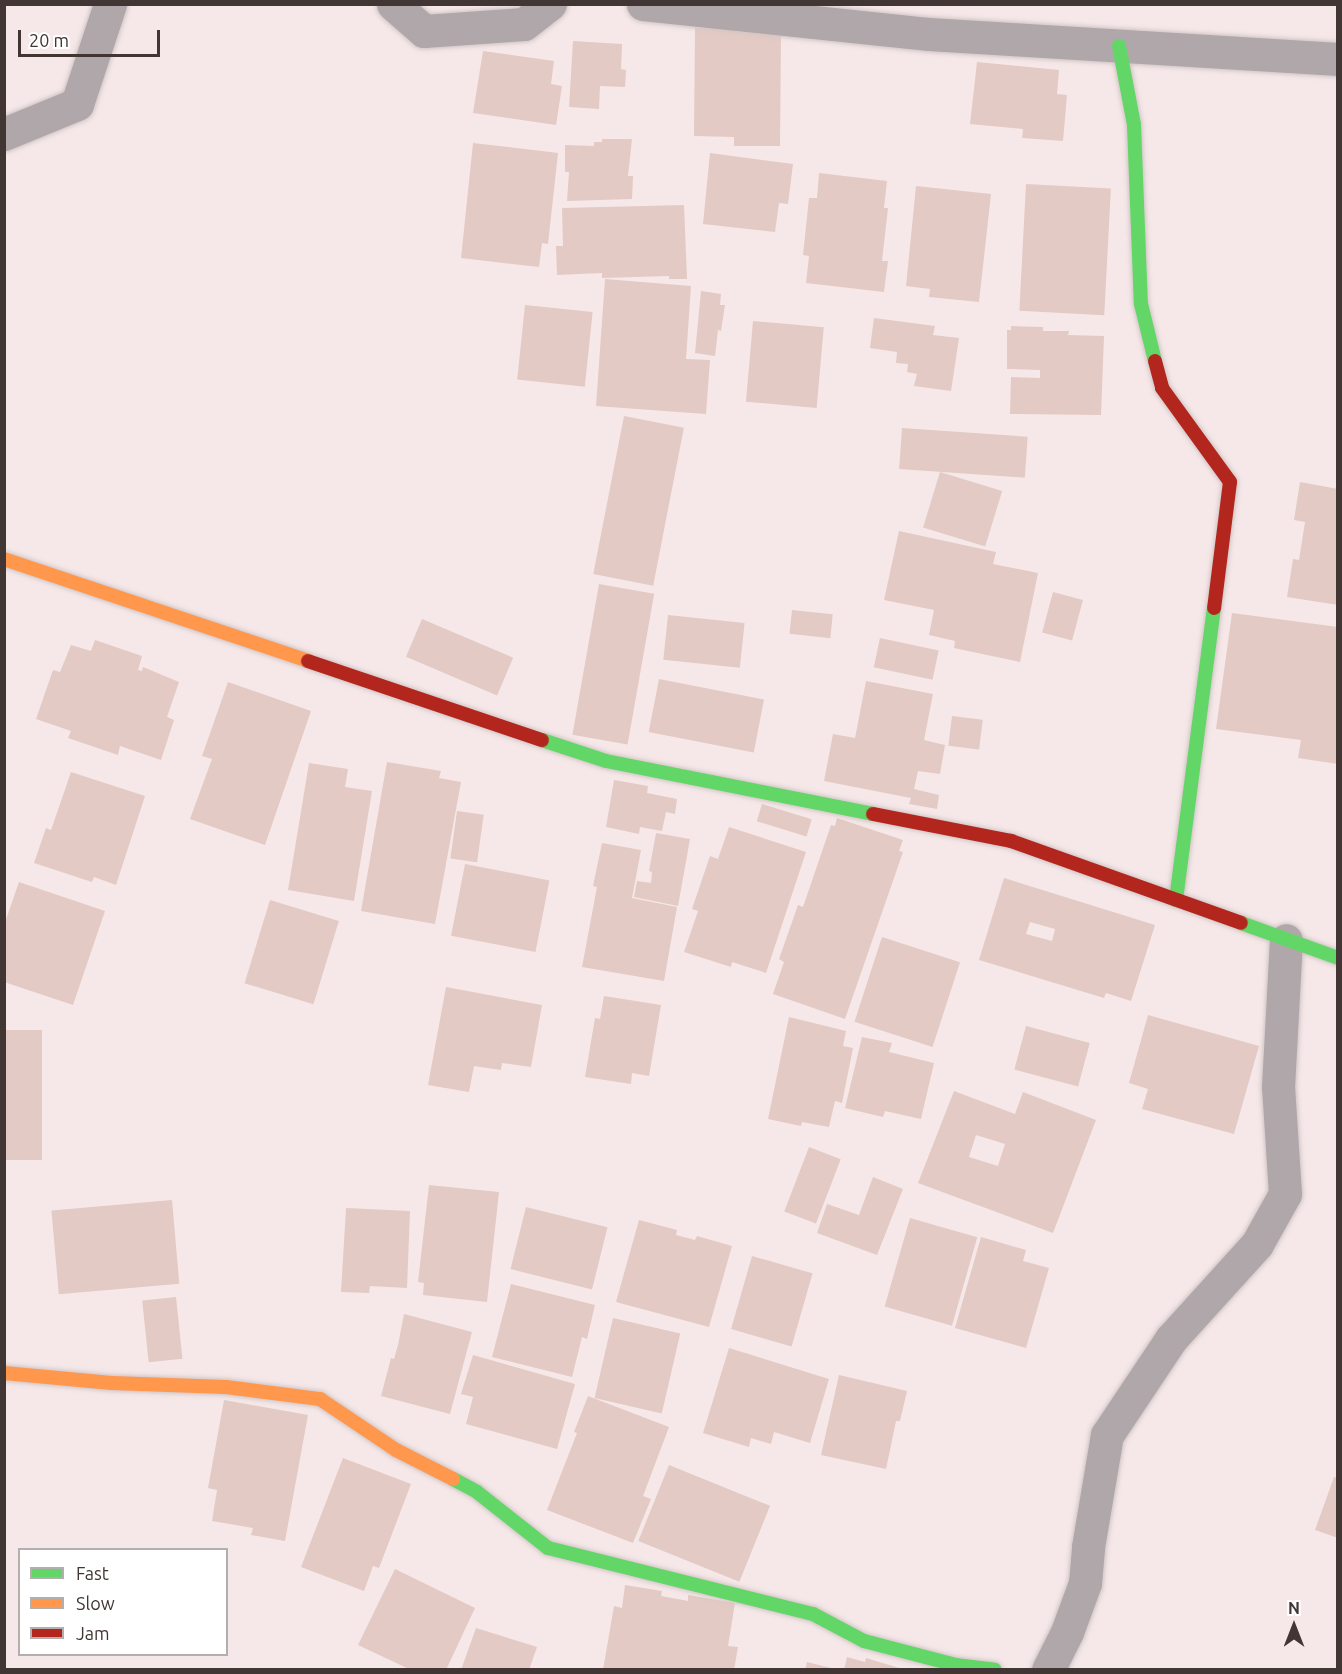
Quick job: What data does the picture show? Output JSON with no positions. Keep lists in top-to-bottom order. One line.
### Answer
{"legend":["Fast","Slow","Jam"],"scale_bar":"20 m","north":"top"}
